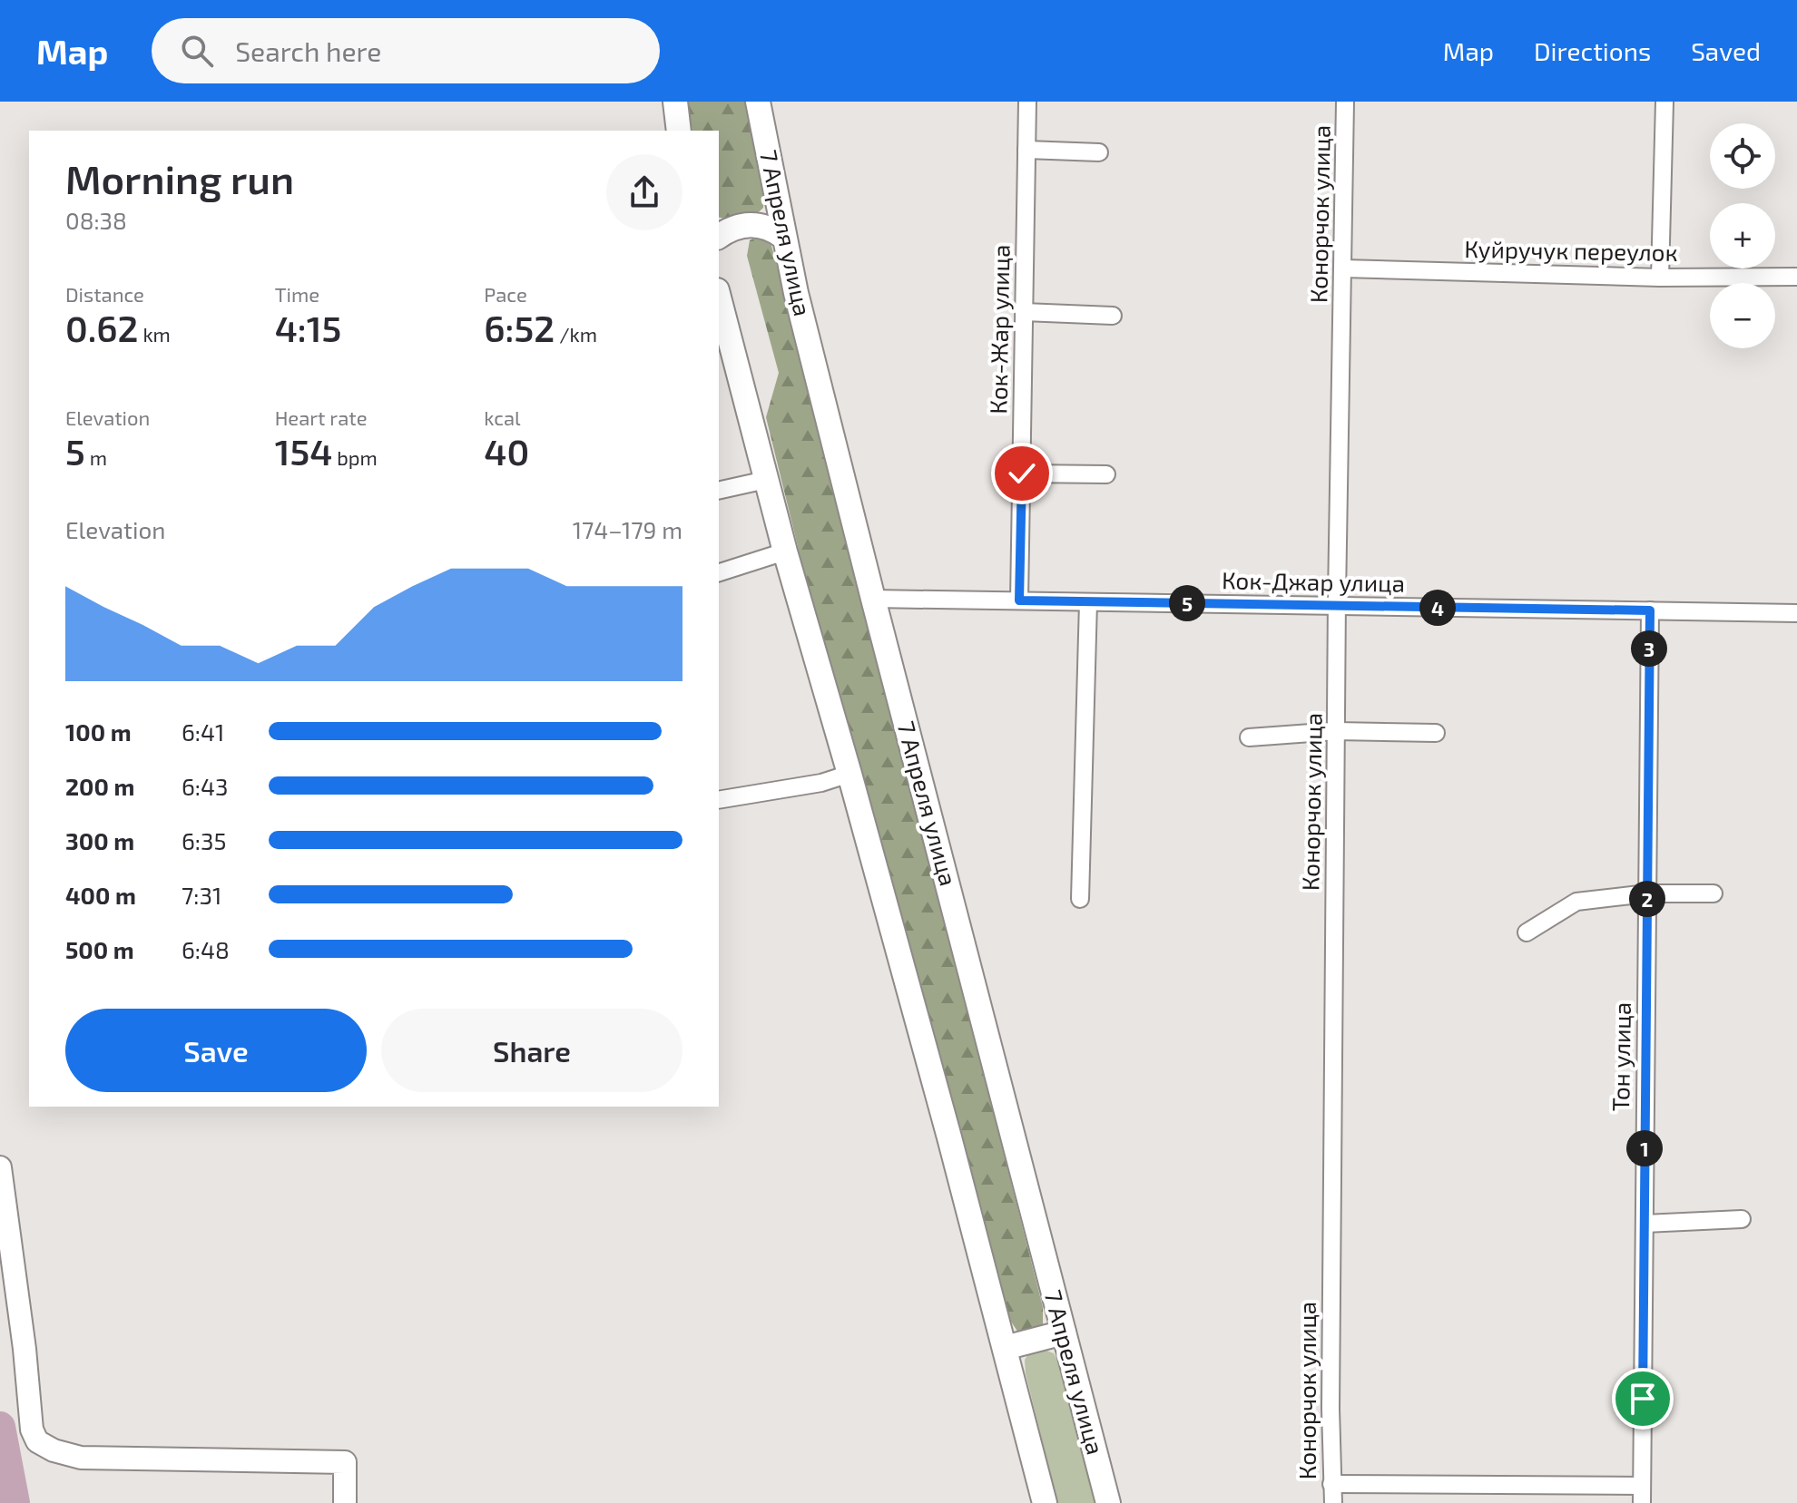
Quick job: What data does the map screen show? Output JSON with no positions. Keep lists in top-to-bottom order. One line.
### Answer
{"streets":{"main road":["7 Апреля улица"],"street":["Конорчок улица","Куйручук переулок","Кок-Жар улица","Кок-Джар улица","Тон улица"]},"crossings":[["Конорчок улица","Куйручук переулок"],["Конорчок улица","Кок-Джар улица"],["7 Апреля улица","Кок-Джар улица"],["Кок-Жар улица","Кок-Джар улица"],["Кок-Джар улица","Тон улица"]],"page":{"header":"Map","search":"Search here","nav":["Map","Directions","Saved"],"map_buttons":["+","−"],"heading":["Morning run","08:38"],"stats":[["Distance","0.62 km"],["Time","4:15"],["Pace","6:52 /km"],["Elevation","5 m"],["Heart rate","154 bpm"],["kcal","40"]],"chart":["Elevation","174–179 m"],"pins":["5","4","3","2","1"],"list":[{"name":"100 m","note":"6:41"},{"name":"200 m","note":"6:43"},{"name":"300 m","note":"6:35"},{"name":"400 m","note":"7:31"},{"name":"500 m","note":"6:48"}],"buttons":["Save","Share"]}}
